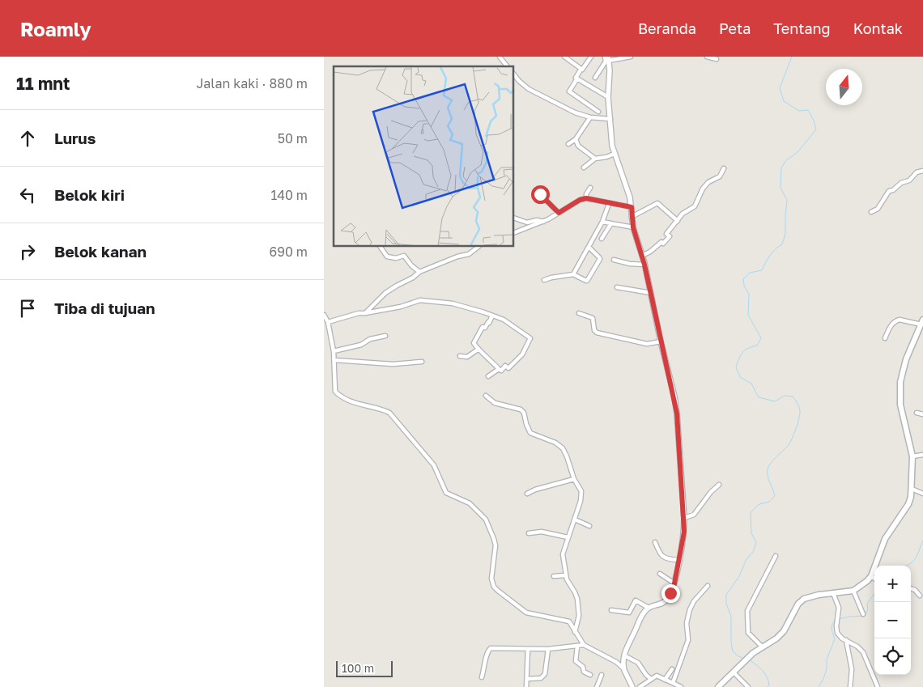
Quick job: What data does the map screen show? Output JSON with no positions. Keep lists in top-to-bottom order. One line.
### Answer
{"scale_bar":"100 m","north":"top","page":{"header":"Roamly","nav":["Beranda","Peta","Tentang","Kontak"],"heading":["11 mnt","Jalan kaki · 880 m"],"list":[["Lurus","50 m"],["Belok kiri","140 m"],["Belok kanan","690 m"],"Tiba di tujuan"],"map_buttons":["+","−"],"scale":"100 m"}}
